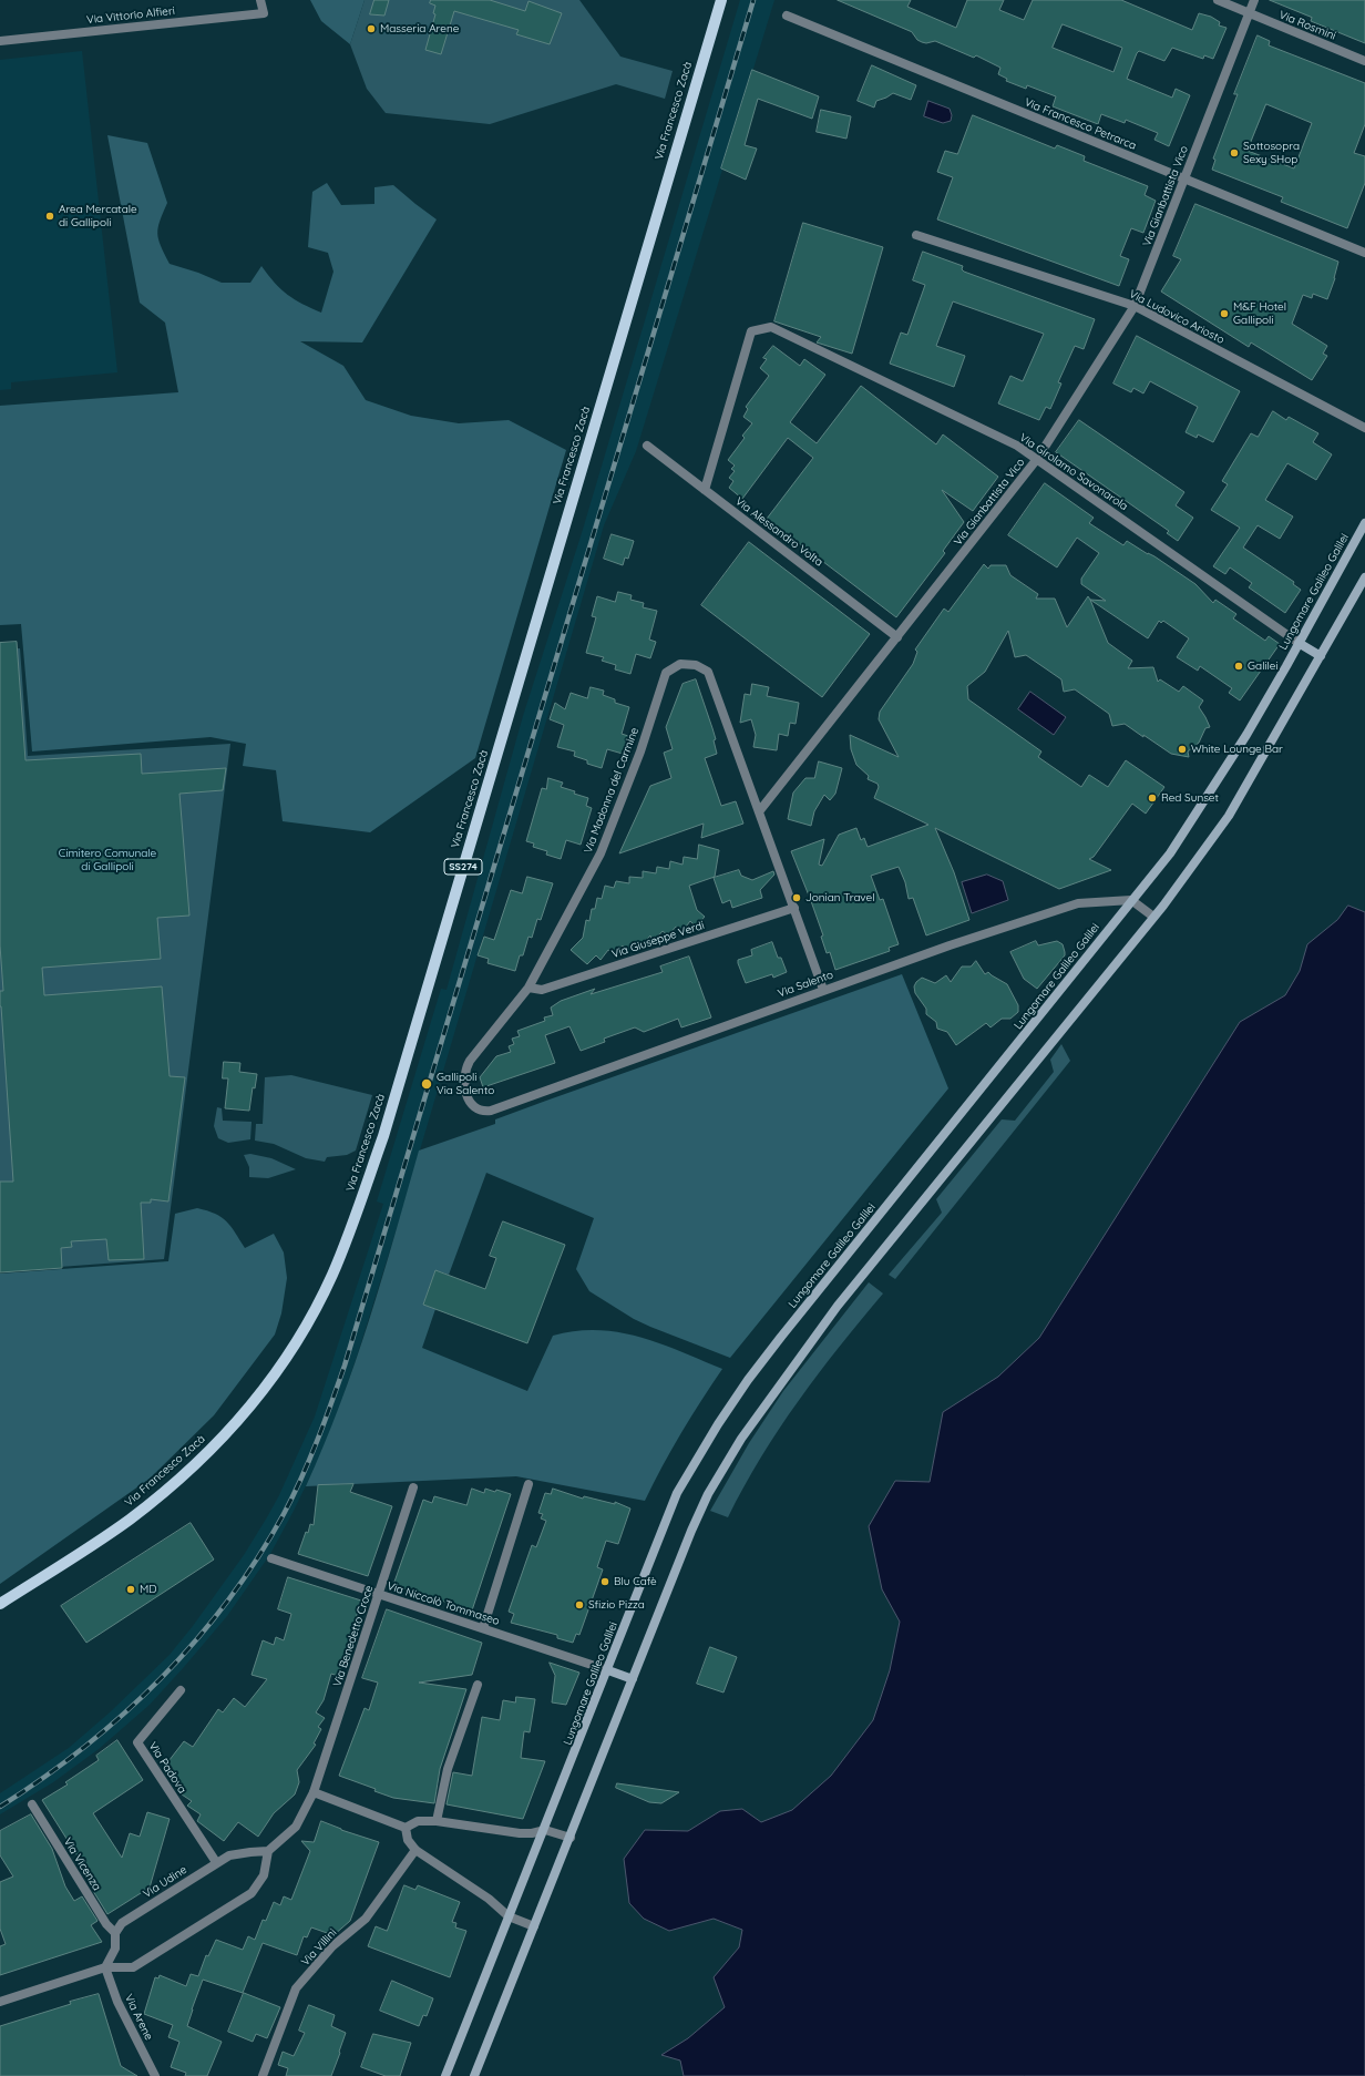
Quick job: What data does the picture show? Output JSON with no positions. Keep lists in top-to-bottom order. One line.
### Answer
{"streets":{"main road":["Via Francesco Zacà","Lungomare Galileo Galilei","SS274"],"street":["Via Vittorio Alfieri","Via Rosmini","Via Francesco Petrarca","Via Gianbattista Vico","Via Ludovico Ariosto","Via Girolamo Savonarola","Via Alessandro Volta","Via Madonna del Carmine","Via Giuseppe Verdi","Via Salento","Via Niccolò Tommaseo","Via Benedetto Croce","Via Padova","Via Vicenza","Via Udine","Via Villini","Via Arene"]},"crossings":[["Via Rosmini","Via Gianbattista Vico"],["Via Francesco Petrarca","Via Gianbattista Vico"],["Via Gianbattista Vico","Via Ludovico Ariosto"],["Via Gianbattista Vico","Via Girolamo Savonarola"],["Via Gianbattista Vico","Via Alessandro Volta"],["Via Gianbattista Vico","Via Madonna del Carmine"],["Via Girolamo Savonarola","Via Alessandro Volta"],["Via Girolamo Savonarola","Lungomare Galileo Galilei"],["Lungomare Galileo Galilei","Via Salento"],["Lungomare Galileo Galilei","Via Niccolò Tommaseo"],["Via Madonna del Carmine","Via Giuseppe Verdi"],["Via Madonna del Carmine","Via Salento"],["Via Niccolò Tommaseo","Via Benedetto Croce"],["Via Padova","Via Udine"],["Via Vicenza","Via Udine"]],"parks":["Cimitero Comunale di Gallipoli"],"places":["Masseria Arene","Sottosopra Sexy SHop","Area Mercatale di Gallipoli","M&F Hotel Gallipoli","Galilei","White Lounge Bar","Red Sunset","Jonian Travel","Gallipoli Via Salento","Blu Cafè","MD","Sfizio Pizza"]}
